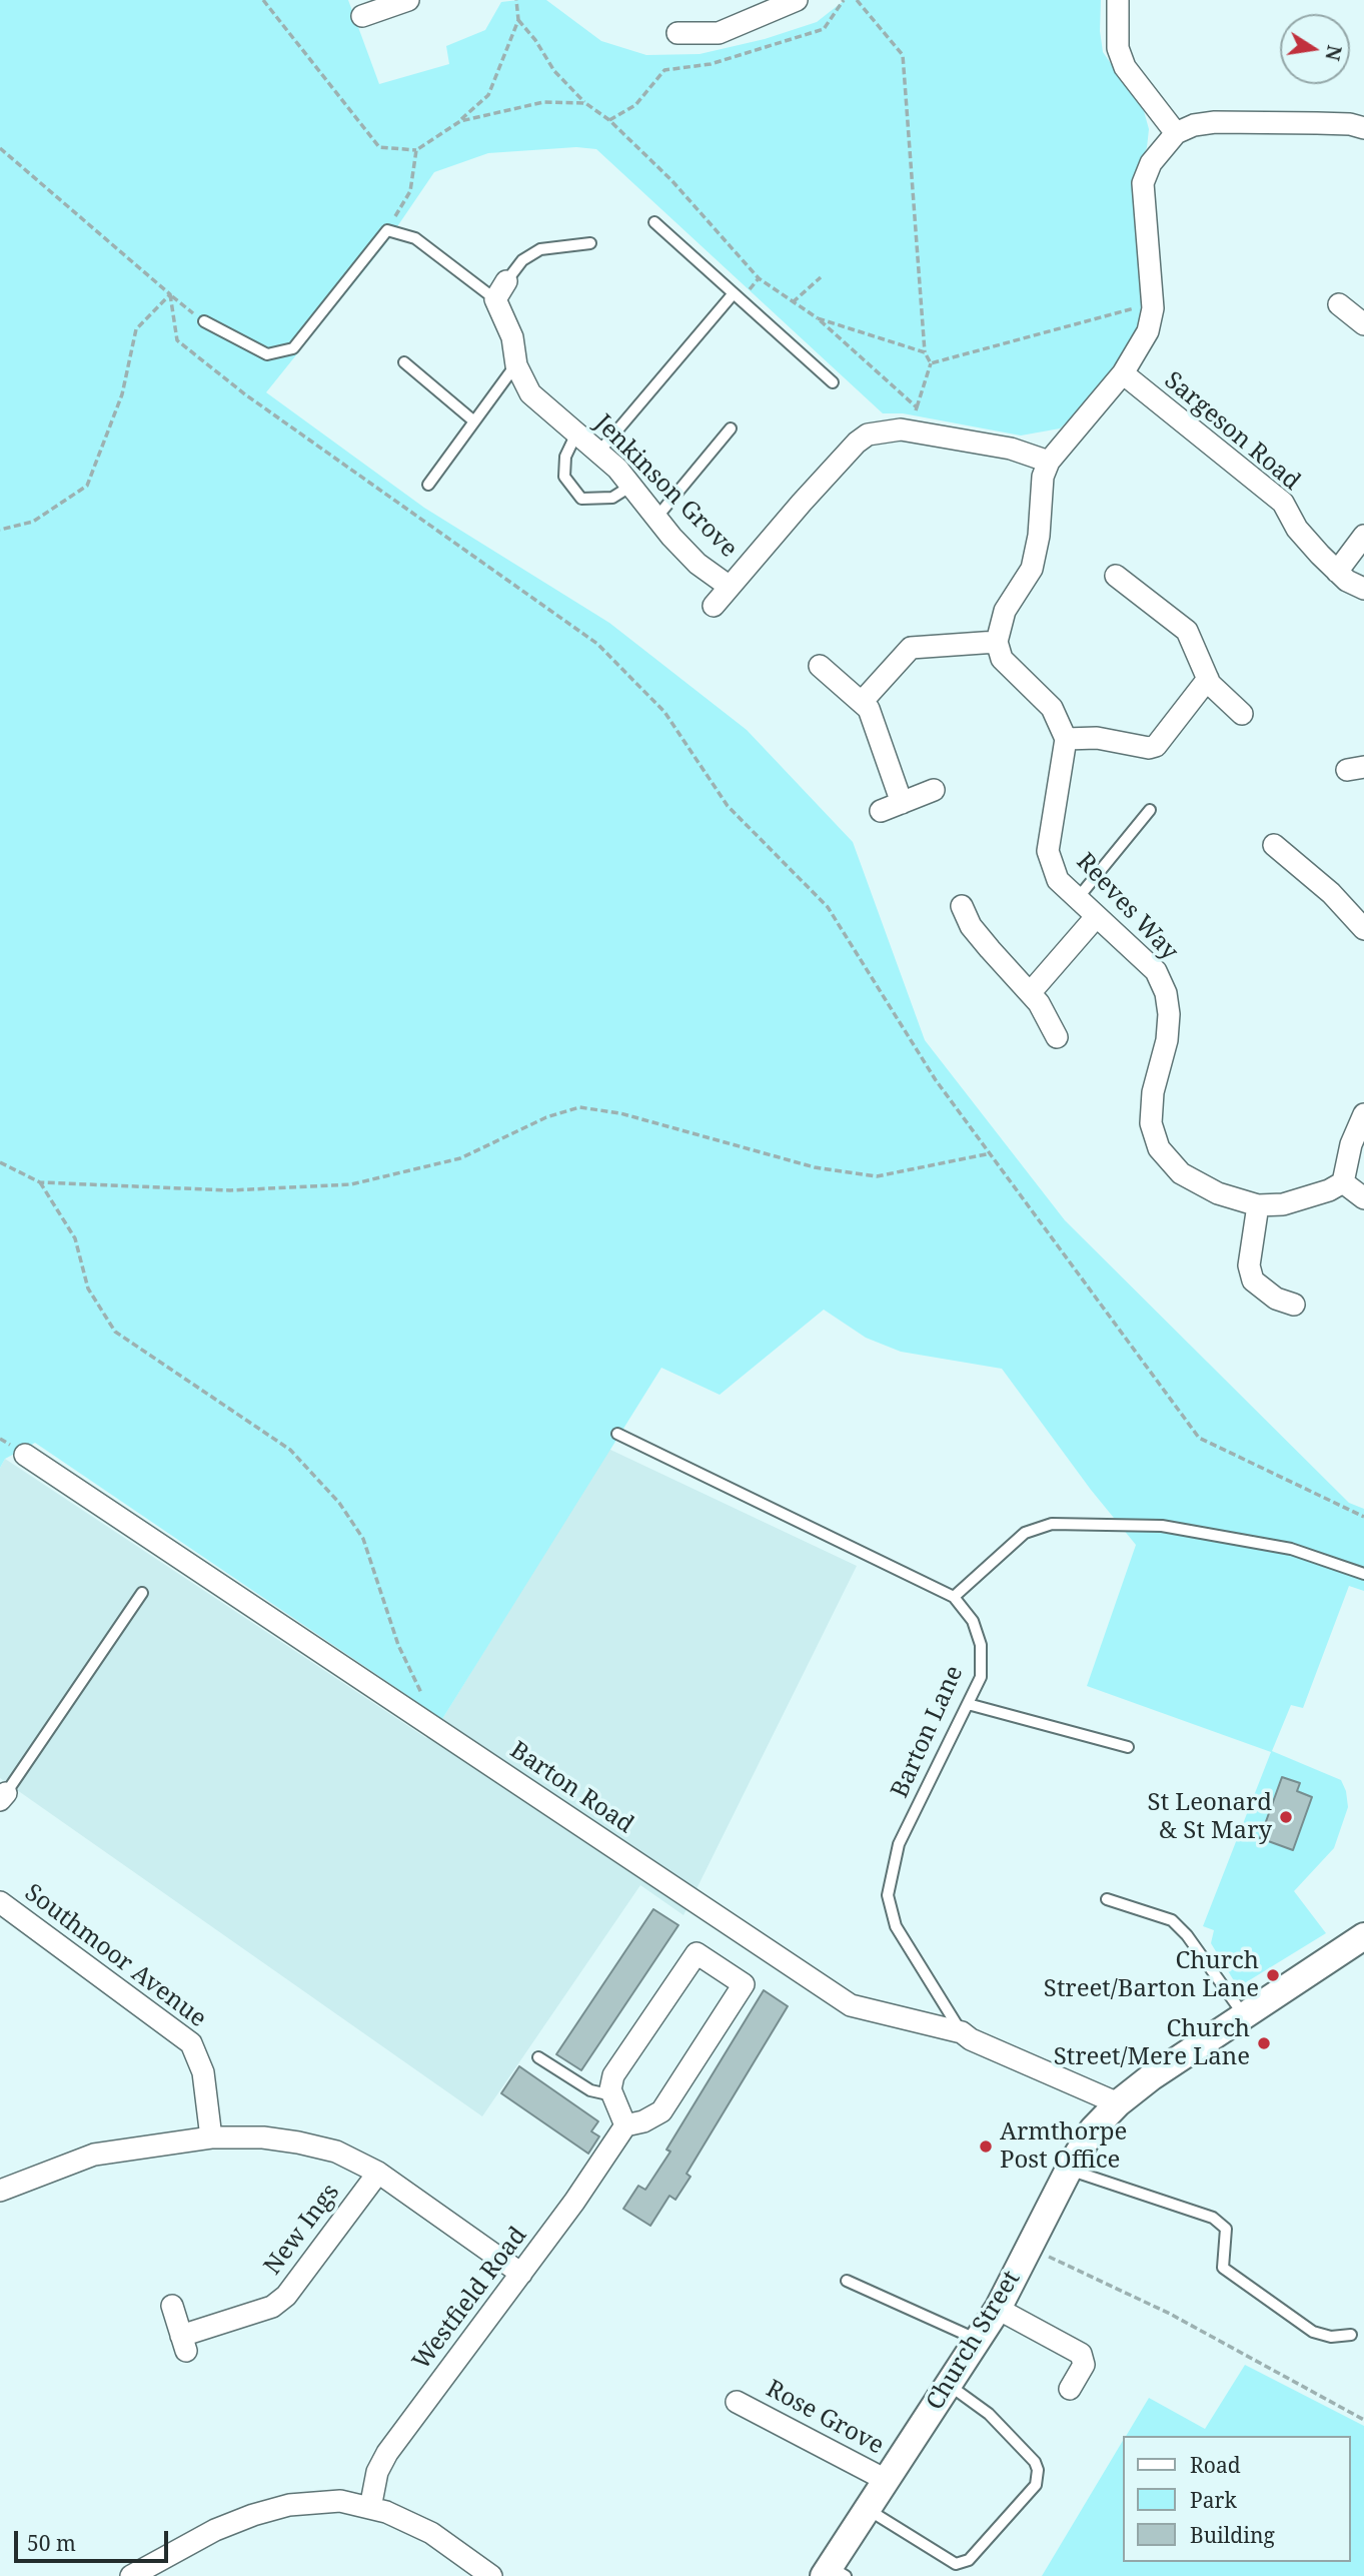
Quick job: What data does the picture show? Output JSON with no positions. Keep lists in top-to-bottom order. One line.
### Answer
{"streets":{"street":["Sargeson Road","Jenkinson Grove","Reeves Way","Barton Road","Southmoor Avenue","New Ings","Westfield Road","Church Street","Rose Grove"],"lane":["Barton Lane"]},"crossings":[["Barton Lane","Barton Road"],["Barton Road","Church Street"],["Church Street","Rose Grove"]],"places":["St Leonard & St Mary","Church Street/Barton Lane","Church Street/Mere Lane","Armthorpe Post Office"],"legend":["Road","Park","Building"],"scale_bar":"50 m","north":"right"}
